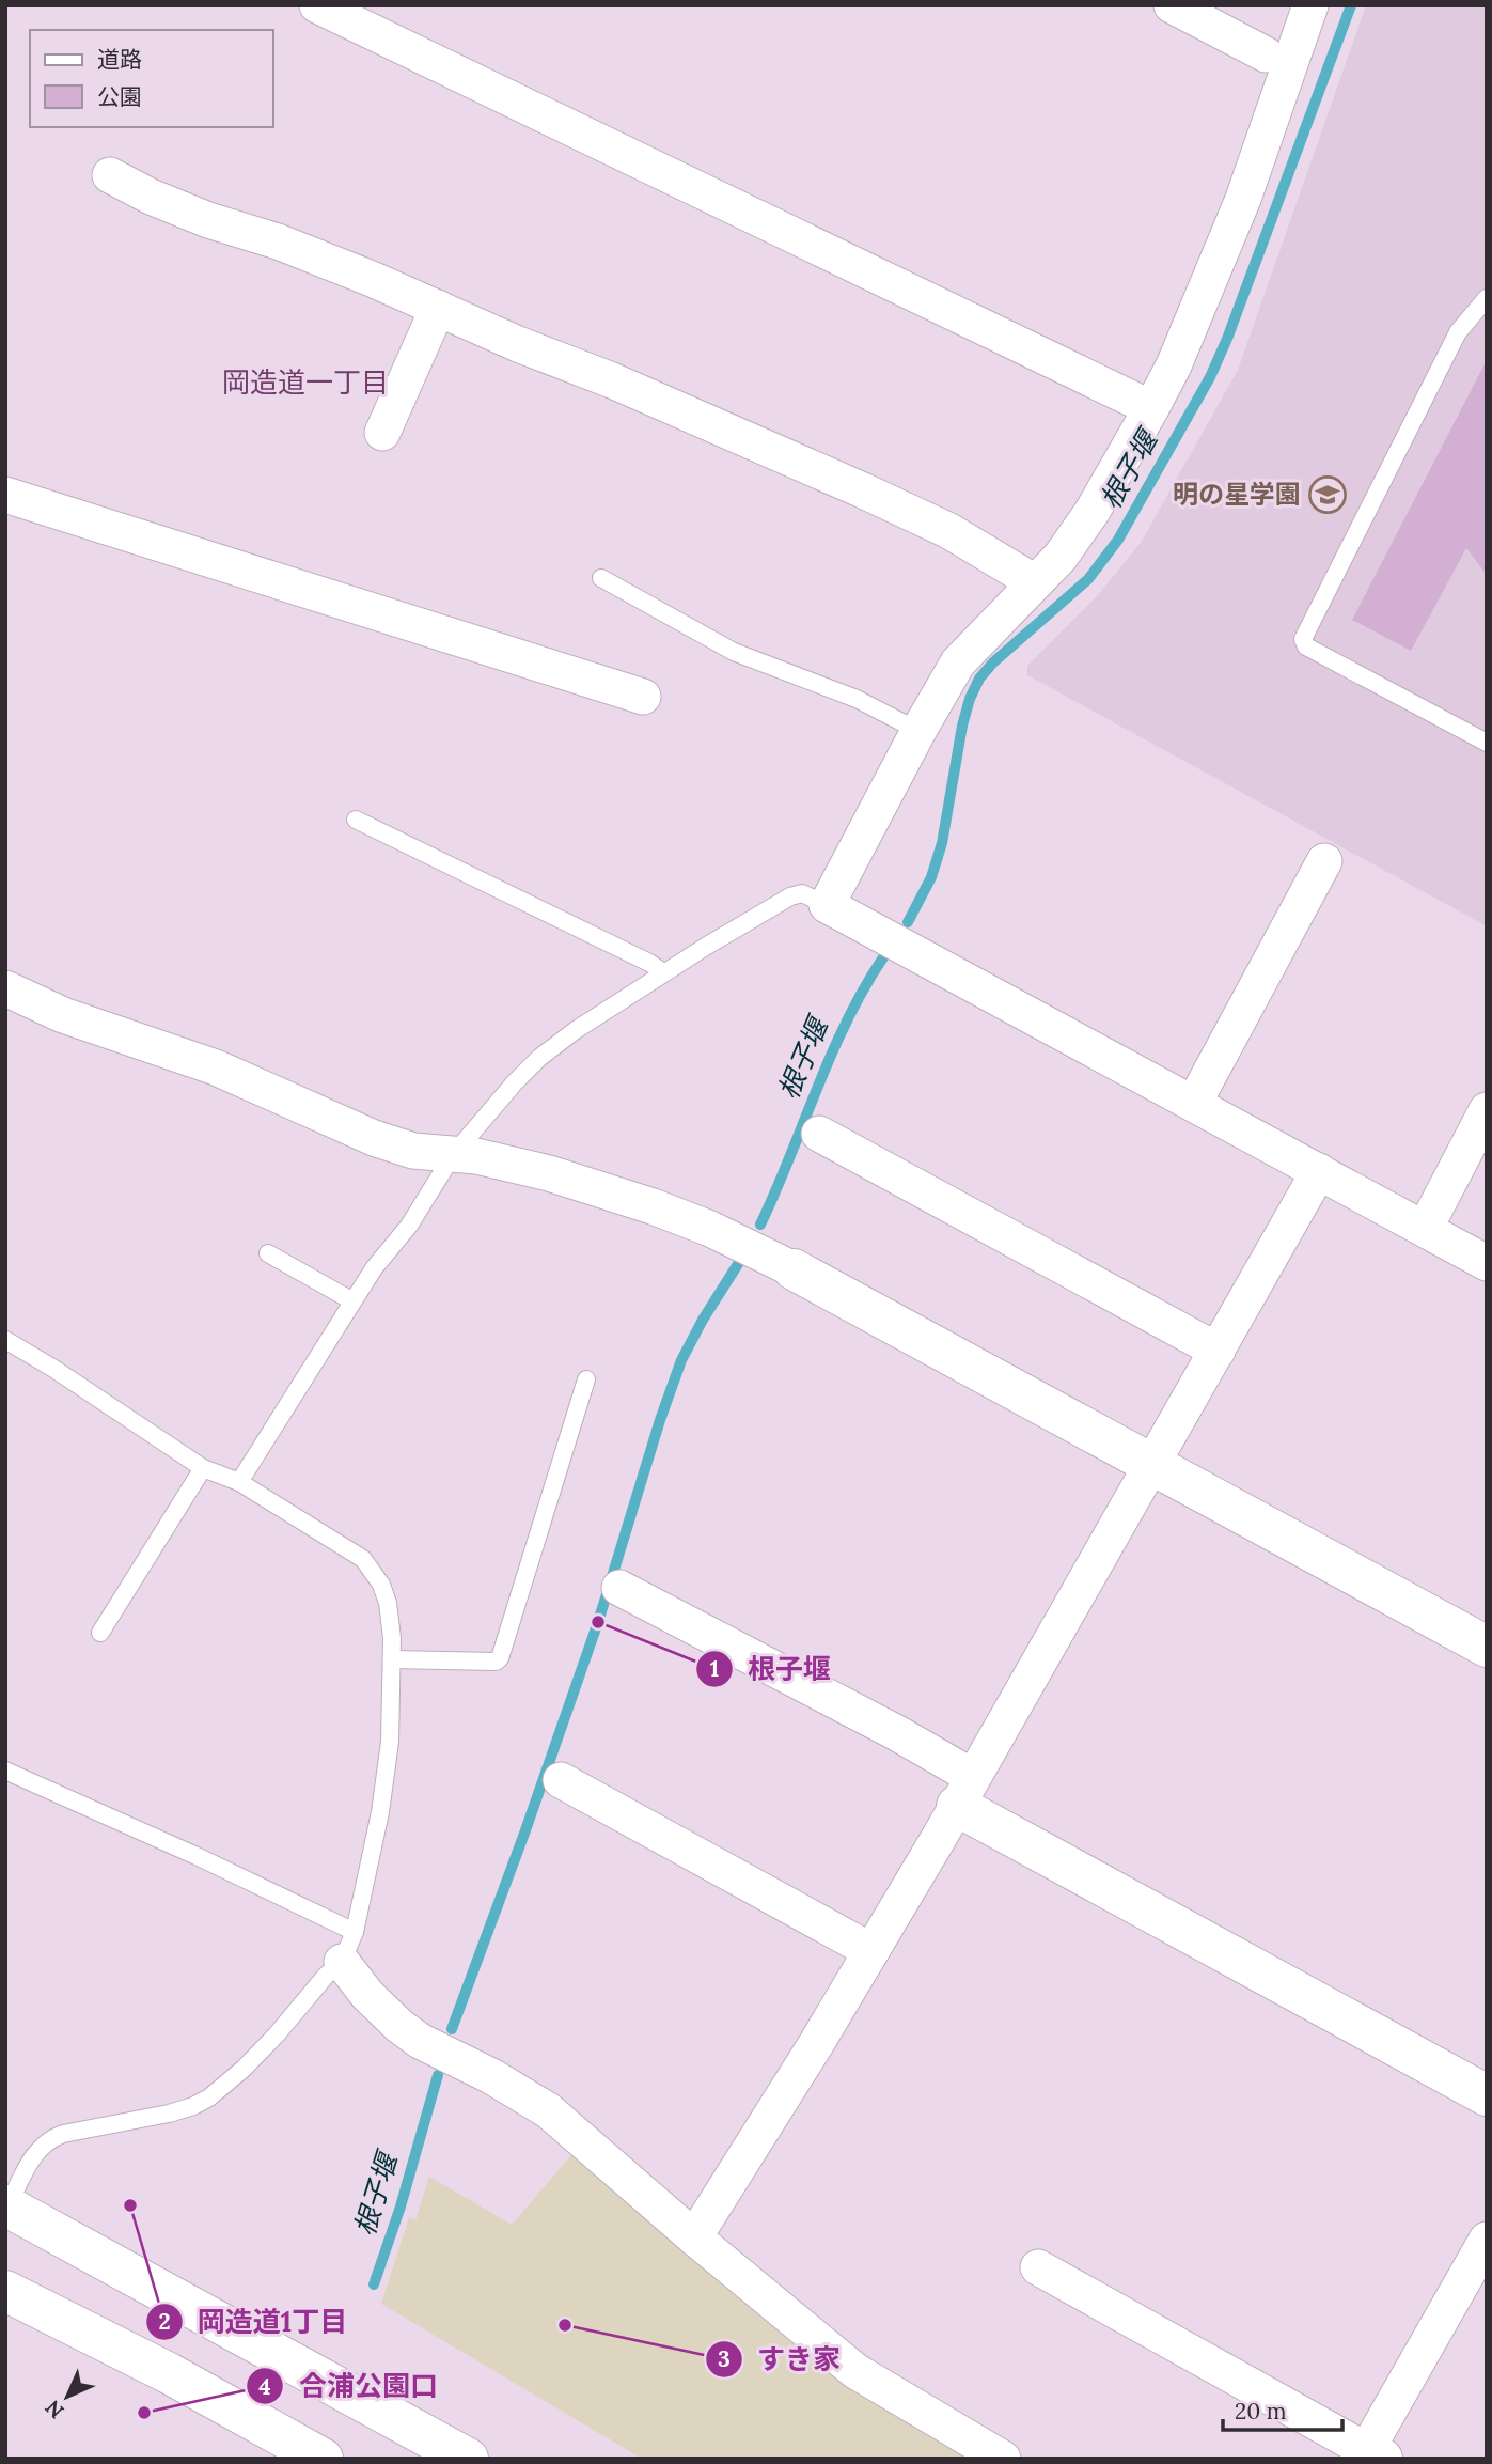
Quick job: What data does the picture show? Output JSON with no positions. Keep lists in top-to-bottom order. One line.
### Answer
{"districts":["岡造道一丁目"],"water":["根子堰"],"places":{"school or university":["明の星学園"],"other":["根子堰","岡造道1丁目","すき家","合浦公園口"]},"legend":["道路","公園"],"scale_bar":"20 m","north":"bottom left"}
